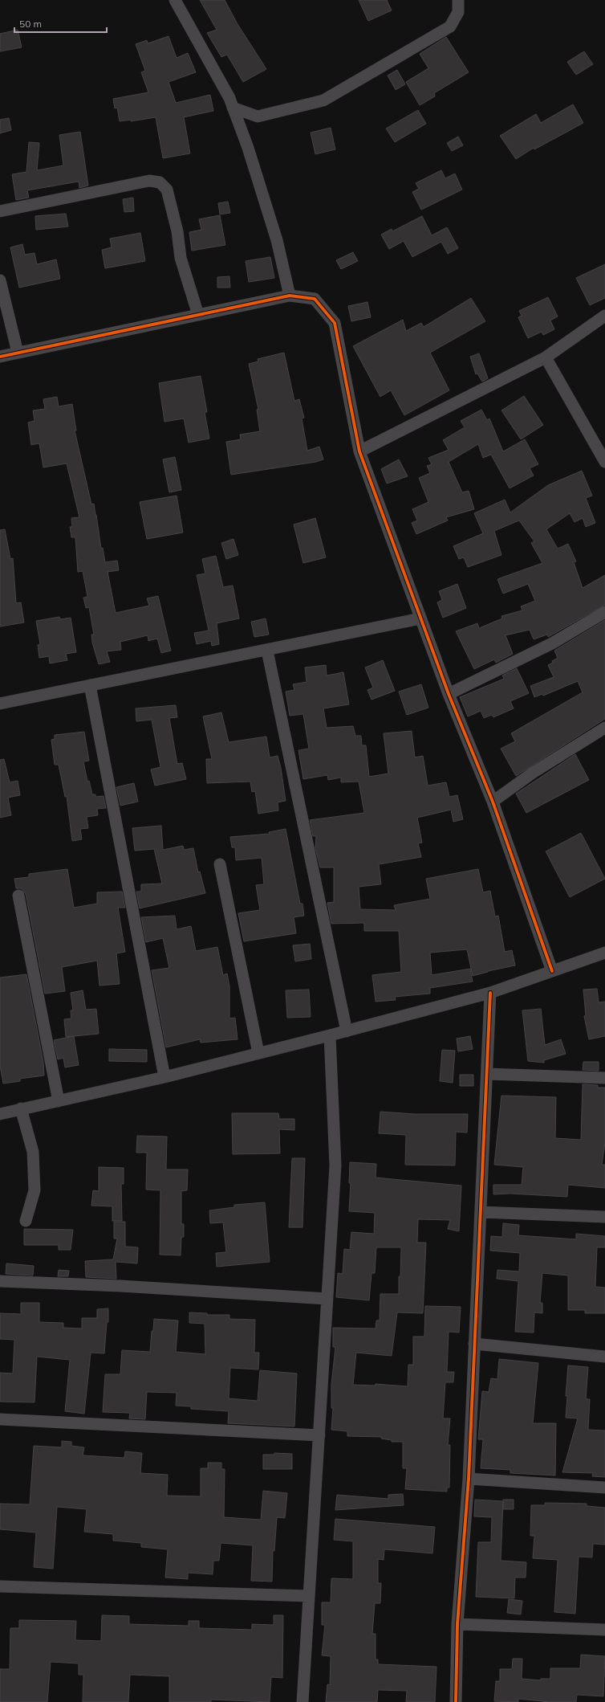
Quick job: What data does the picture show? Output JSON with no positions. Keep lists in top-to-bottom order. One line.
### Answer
{"scale_bar":"50 m"}
